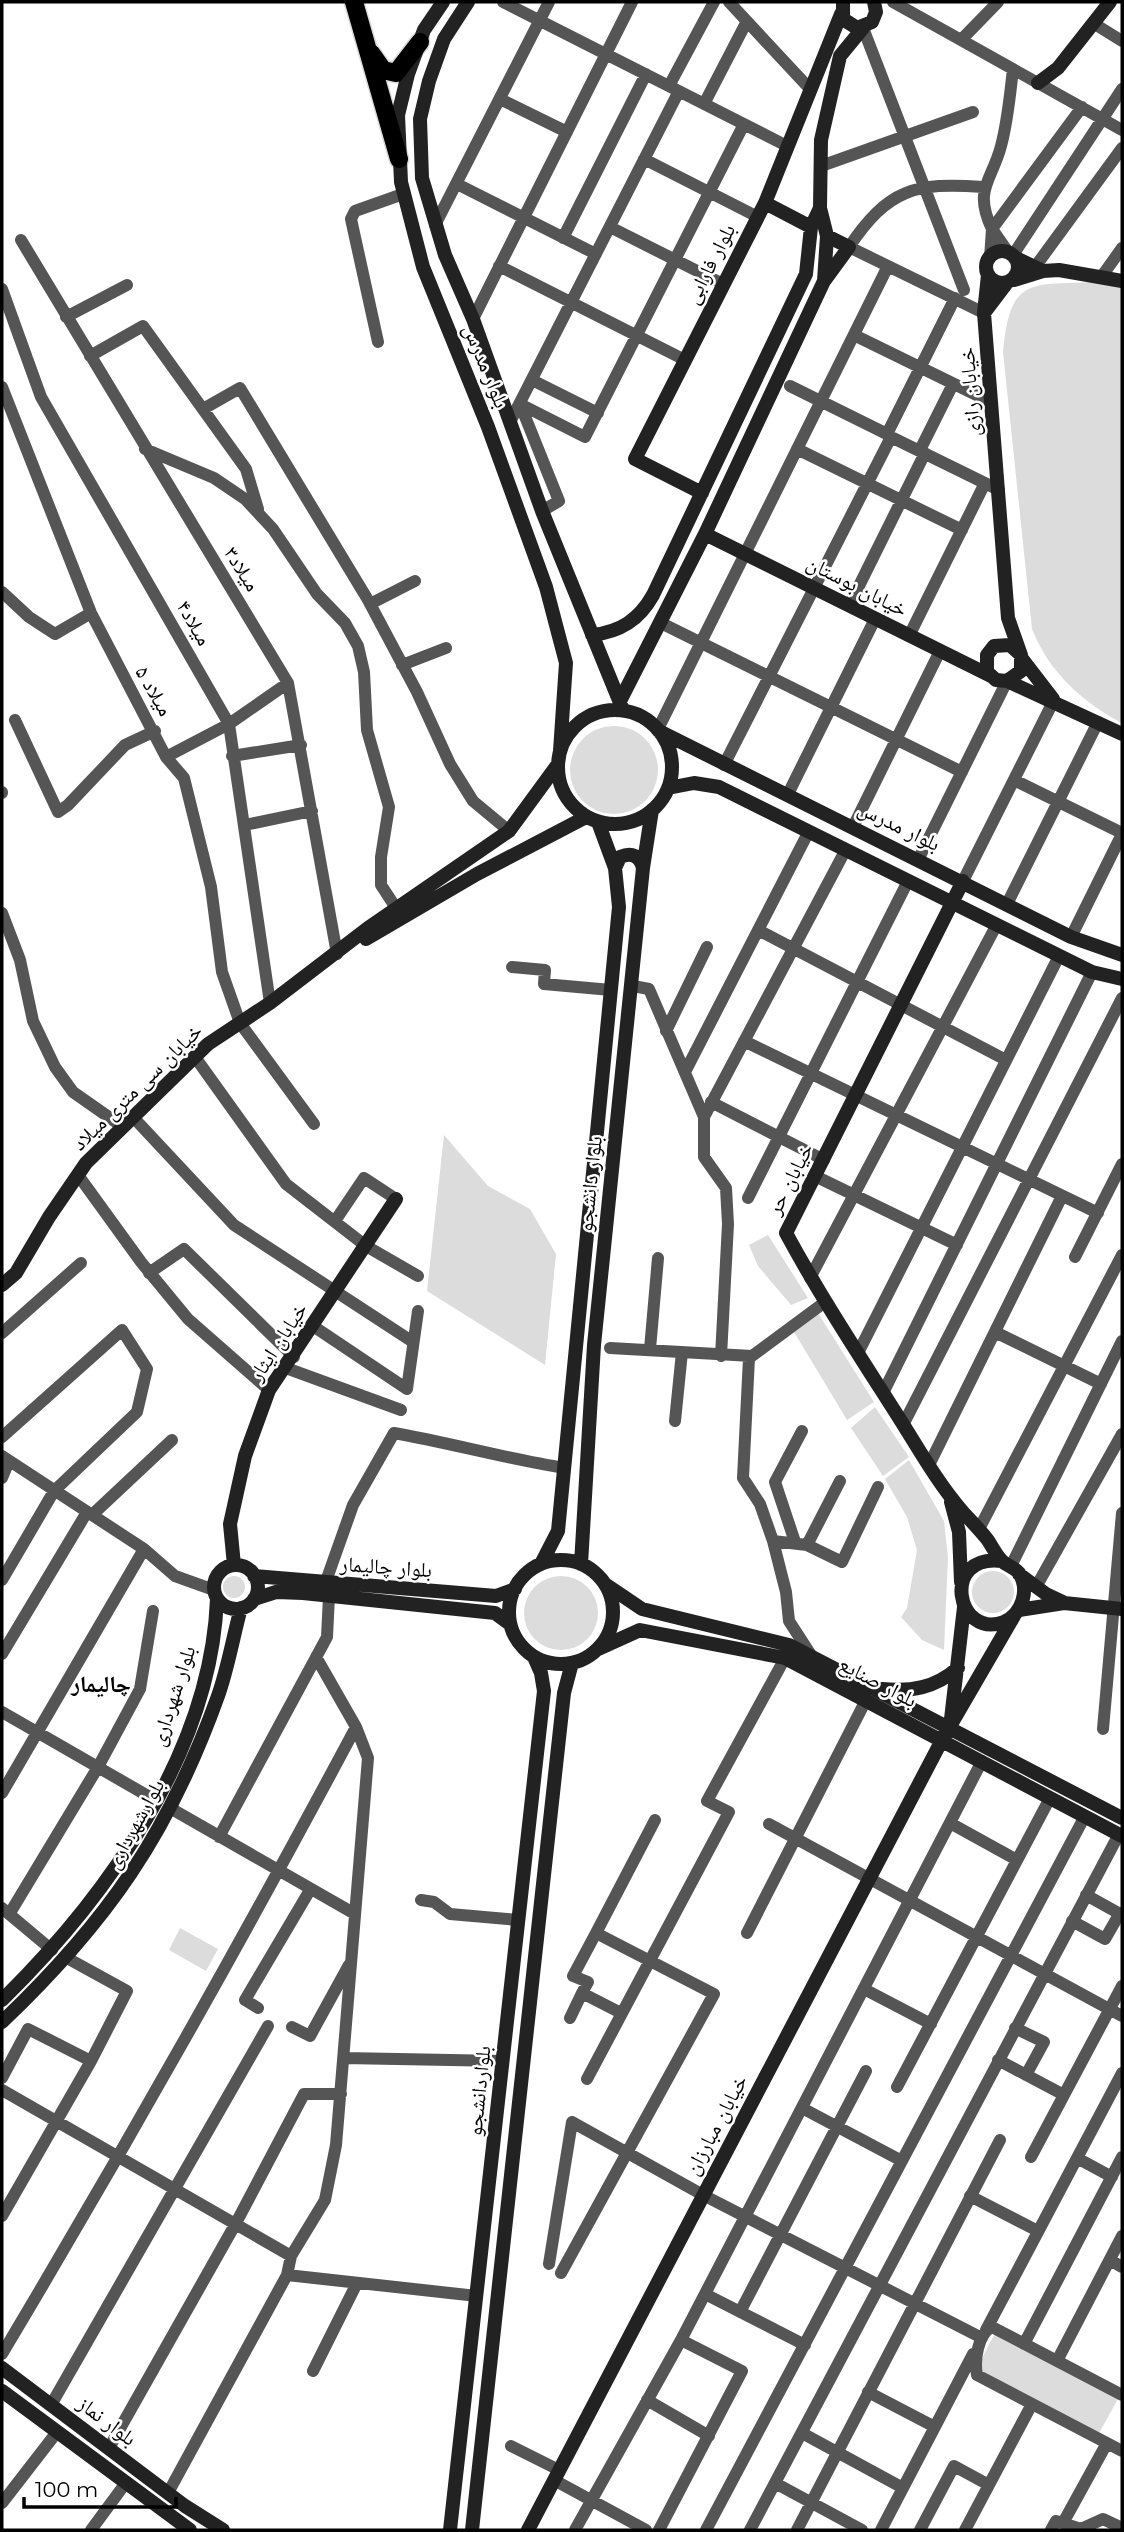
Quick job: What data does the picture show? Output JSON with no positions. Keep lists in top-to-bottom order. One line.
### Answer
{"streets":{"main road":["بلوار فارابی","بلوار مدرس","خیابان رازی","خیابان بوستان","خیابان سی متری میلاد","خیابان حر","بلوار دانشجو","خیابان ایثار","بلوار چالیمار","بلوار صنایع","بلوار شهرداری","بلوارشهرداری","بلواردانشجو","خیابان مبارزان","بلوار نماز"],"street":["میلاد۳","میلاد۴","میلاد ۵"]},"crossings":[["بلوار مدرس","خیابان سی متری میلاد"],["بلوار مدرس","خیابان حر"],["بلوار مدرس","بلوار دانشجو"],["خیابان رازی","خیابان بوستان"],["میلاد۳","خیابان سی متری میلاد"],["میلاد۴","خیابان سی متری میلاد"],["میلاد ۵","خیابان سی متری میلاد"],["خیابان سی متری میلاد","بلوار دانشجو"],["بلوار دانشجو","بلوار چالیمار"],["بلوار دانشجو","بلوار صنایع"],["بلوار دانشجو","بلواردانشجو"],["خیابان ایثار","بلوار چالیمار"],["خیابان ایثار","بلوار شهرداری"],["خیابان ایثار","بلوارشهرداری"],["بلوار چالیمار","بلوار صنایع"],["بلوار چالیمار","بلوار شهرداری"],["بلوار چالیمار","بلوارشهرداری"],["بلوار چالیمار","بلواردانشجو"],["بلوار صنایع","بلواردانشجو"],["بلوار صنایع","خیابان مبارزان"],["بلوار شهرداری","بلوارشهرداری"]],"districts":["چالیمار"],"scale_bar":"100 m"}
